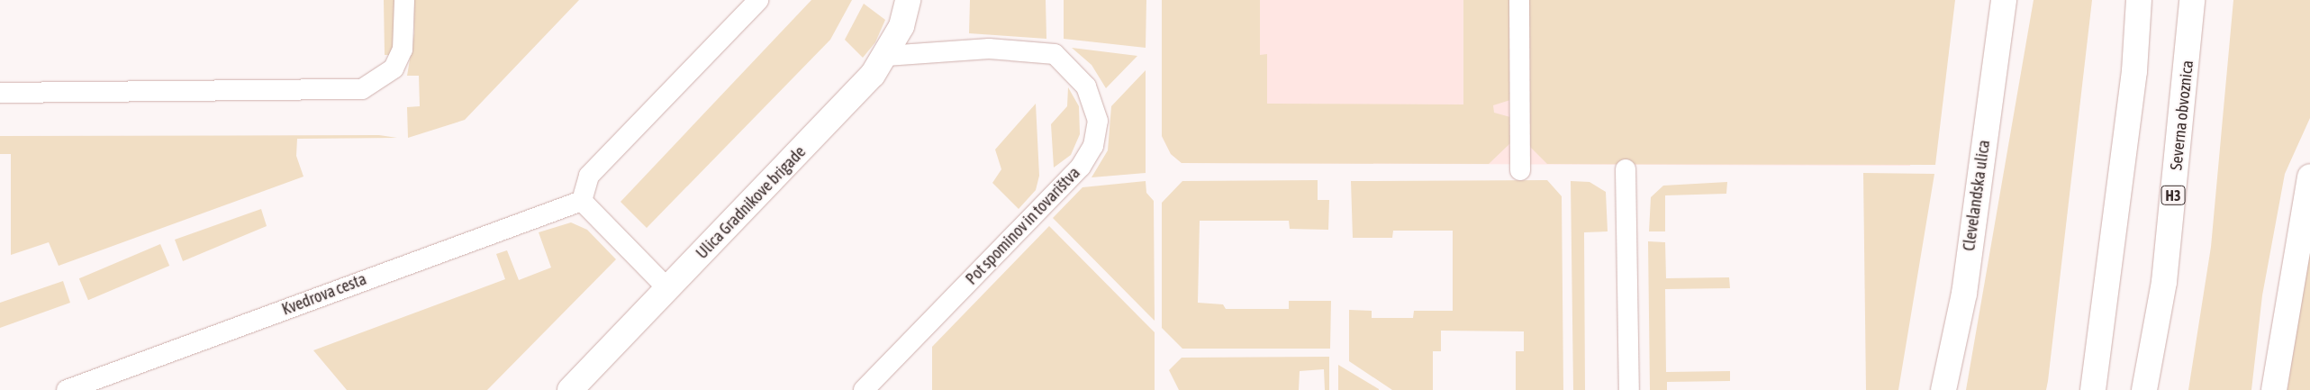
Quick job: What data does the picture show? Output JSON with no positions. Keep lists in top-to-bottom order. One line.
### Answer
{"streets":{"main road":["Severna obvoznica","Clevelandska ulica","H3","Ulica Gradnikove brigade"],"lane":["Pot spominov in tovarištva","Kvedrova cesta"]},"crossings":[["Ulica Gradnikove brigade","Pot spominov in tovarištva"]]}
